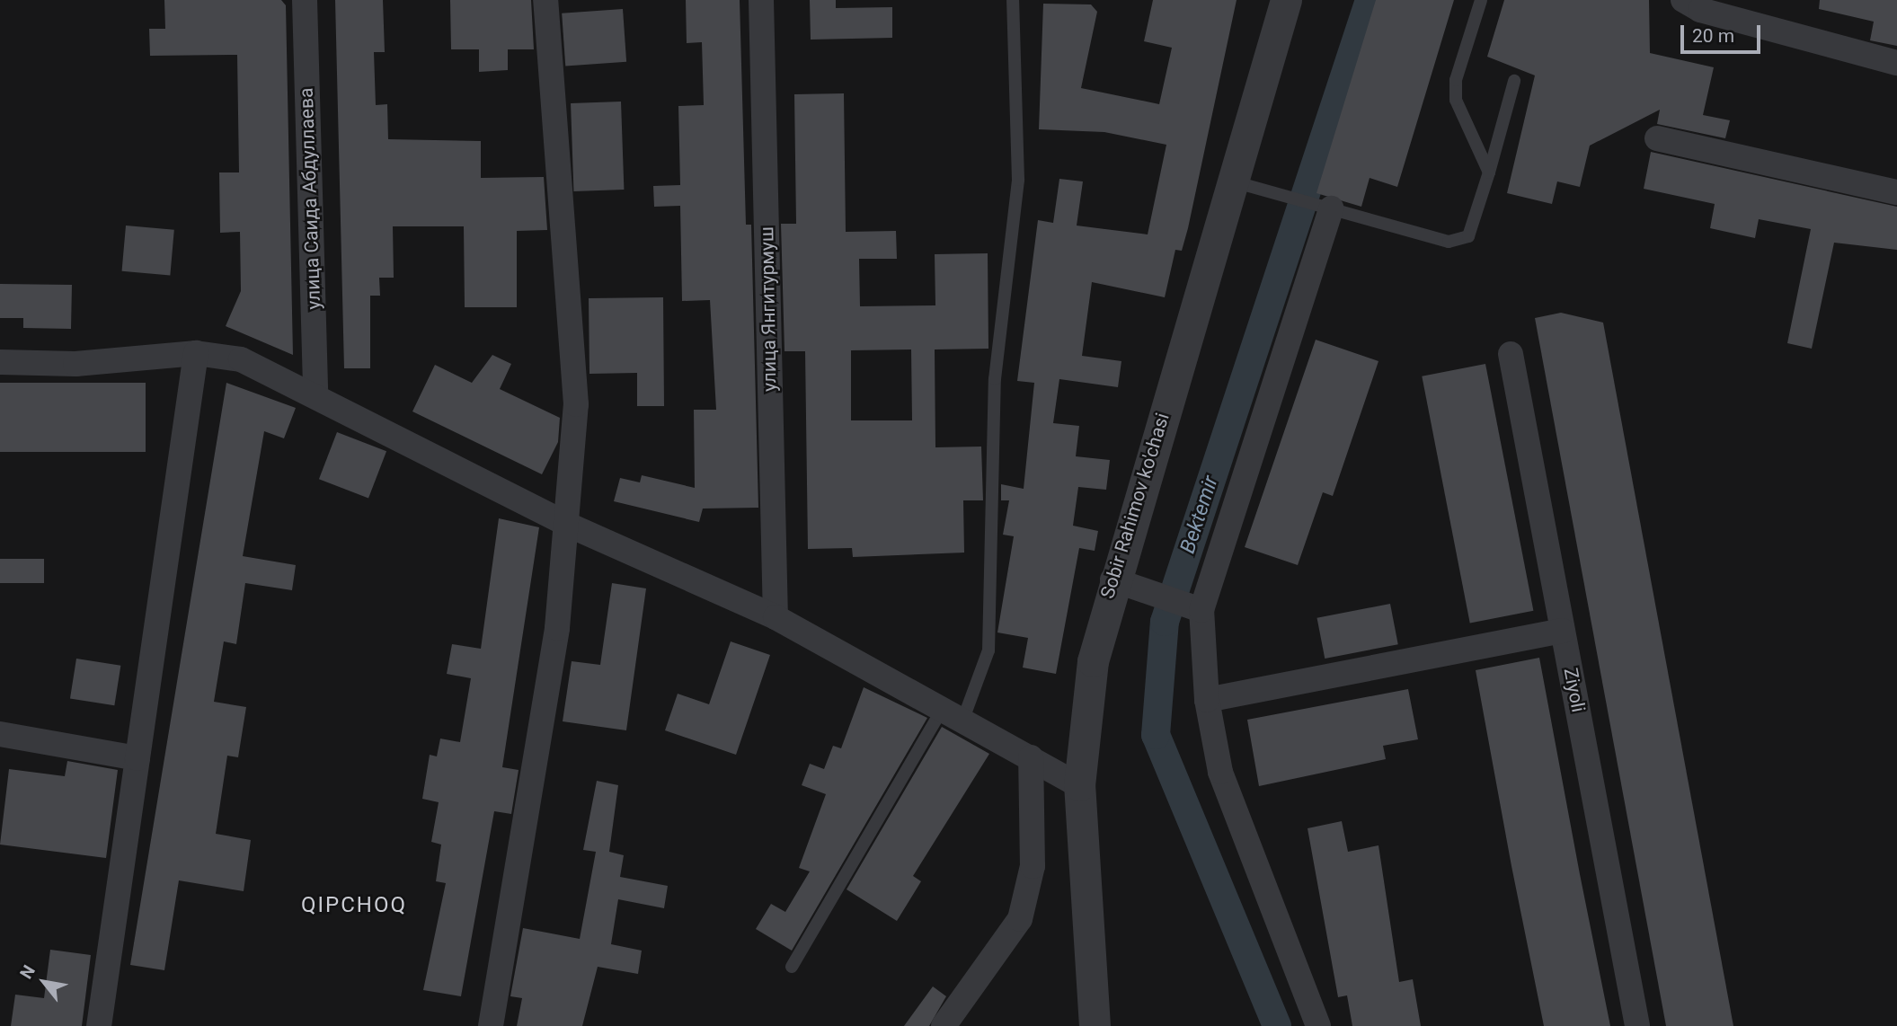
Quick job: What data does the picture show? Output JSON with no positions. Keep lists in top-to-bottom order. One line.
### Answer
{"streets":{"street":["улица Саида Абдуллаева","улица Янгитурмуш","Sobir Rahimov ko'chasi","Ziyoli"]},"districts":["QIPCHOQ"],"water":["Bektemir"],"scale_bar":"20 m","north":"top left"}
